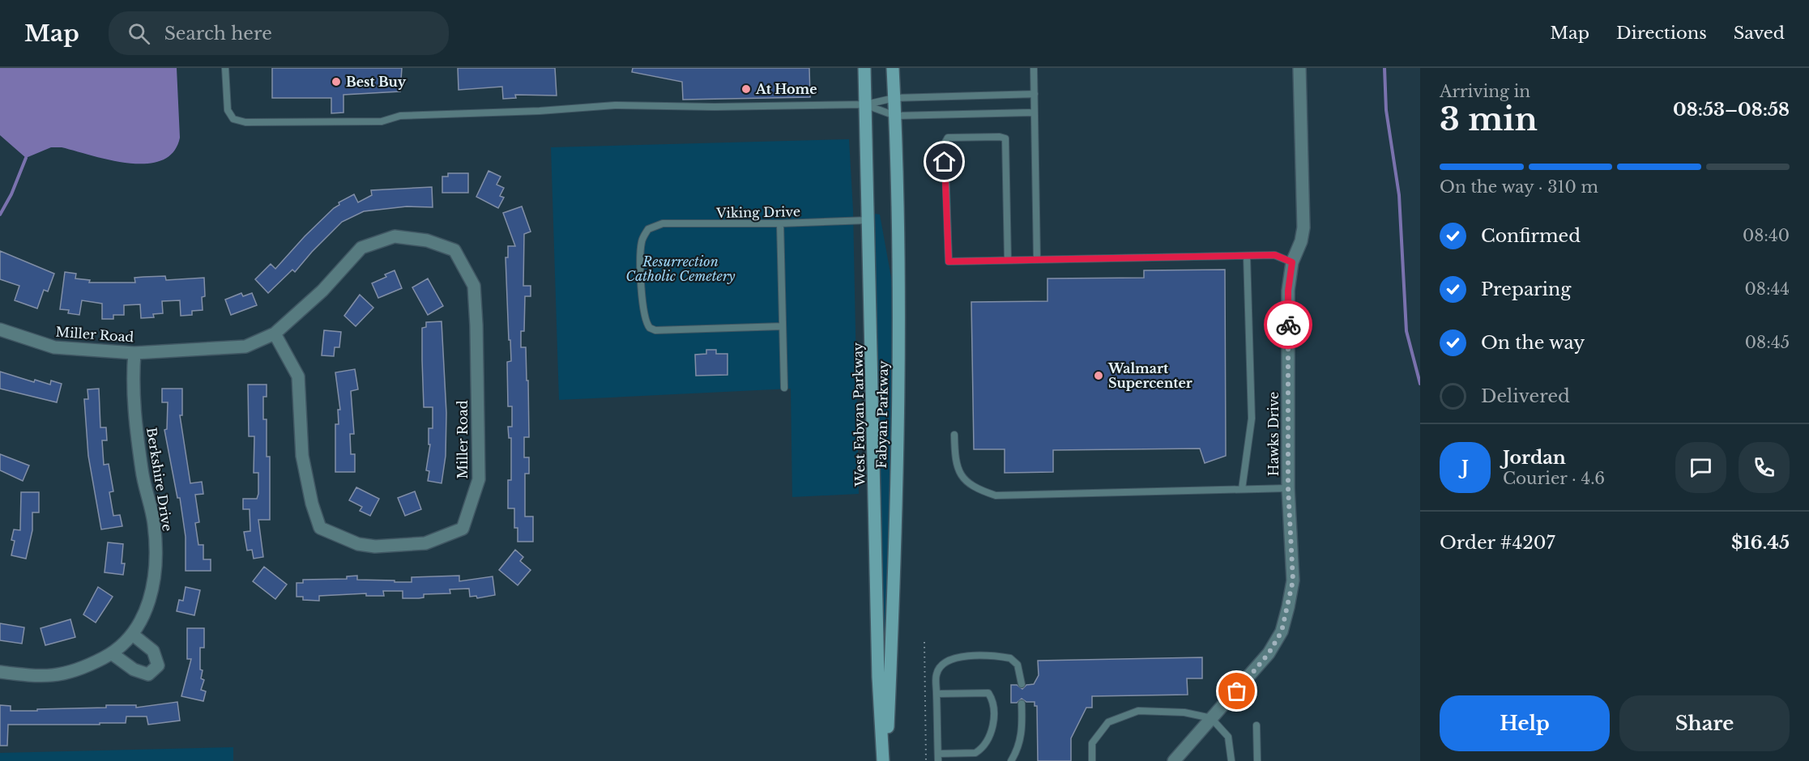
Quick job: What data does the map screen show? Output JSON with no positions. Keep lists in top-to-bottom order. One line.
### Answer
{"streets":{"main road":["West Fabyan Parkway","Fabyan Parkway"],"street":["Miller Road","Hawks Drive","Berkshire Drive"],"lane":["Viking Drive"]},"crossings":[["Viking Drive","West Fabyan Parkway"],["Miller Road","Berkshire Drive"],["West Fabyan Parkway","Fabyan Parkway"]],"parks":["Resurrection Catholic Cemetery"],"places":["Best Buy","At Home","Walmart Supercenter"],"page":{"header":"Map","search":"Search here","nav":["Map","Directions","Saved"],"heading":["3 min","Arriving in","08:53–08:58"],"panel":["Jordan","Courier · 4.6","Order #4207","$16.45"],"bar":"On the way · 310 m","list":[["Confirmed","08:40"],["Preparing","08:44"],["On the way","08:45"],"Delivered"],"round":"J","buttons":["Help","Share"]}}
